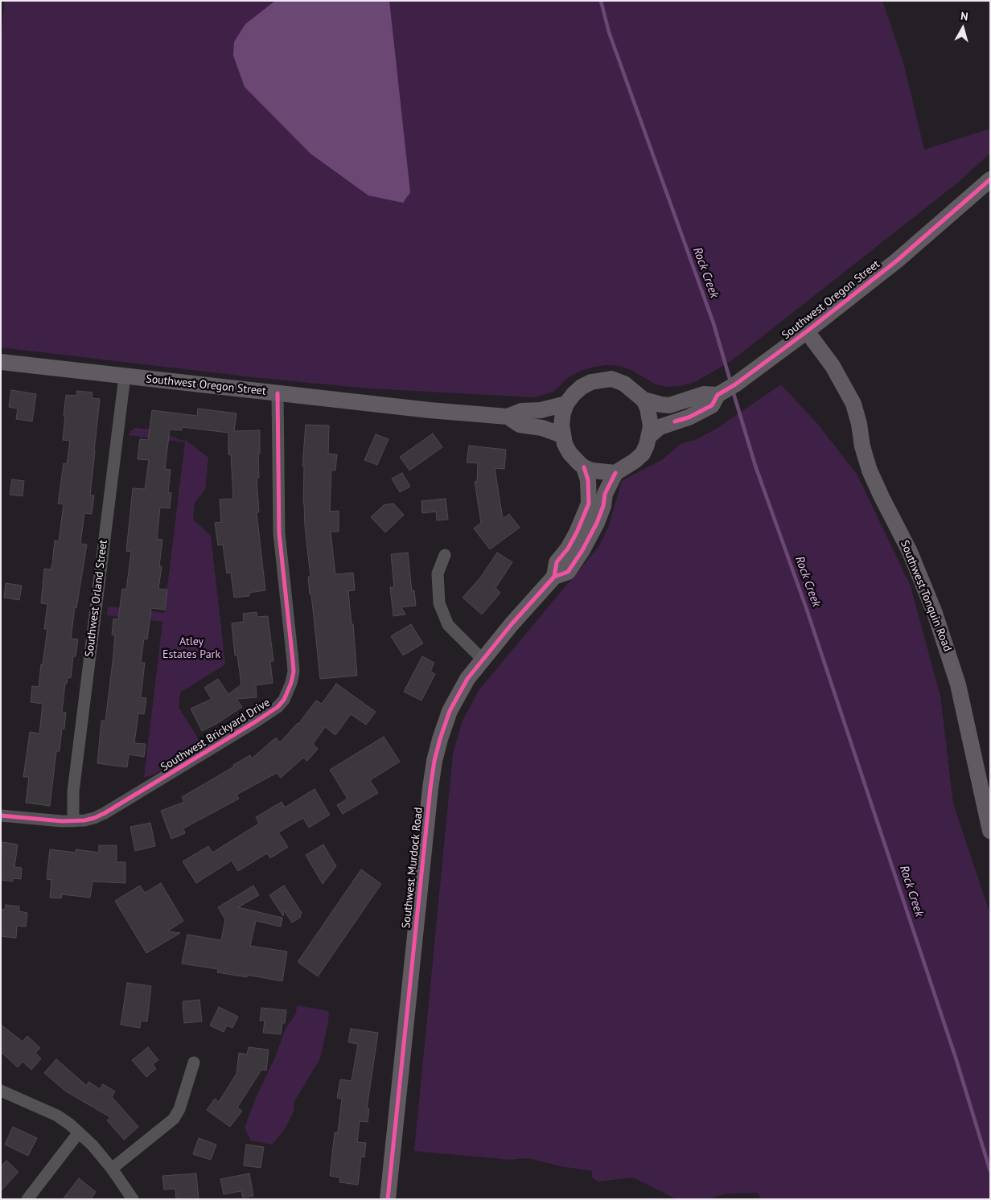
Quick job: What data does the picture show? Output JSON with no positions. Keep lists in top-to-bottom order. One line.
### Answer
{"streets":{"main road":["Southwest Oregon Street","Southwest Tonquin Road","Southwest Murdock Road"],"street":["Southwest Orland Street","Southwest Brickyard Drive"]},"crossings":[["Southwest Oregon Street","Southwest Tonquin Road"],["Southwest Oregon Street","Southwest Orland Street"],["Southwest Oregon Street","Southwest Brickyard Drive"],["Southwest Oregon Street","Southwest Murdock Road"],["Southwest Orland Street","Southwest Brickyard Drive"]],"water":["Rock Creek"],"parks":["Atley Estates Park"],"north":"top"}
